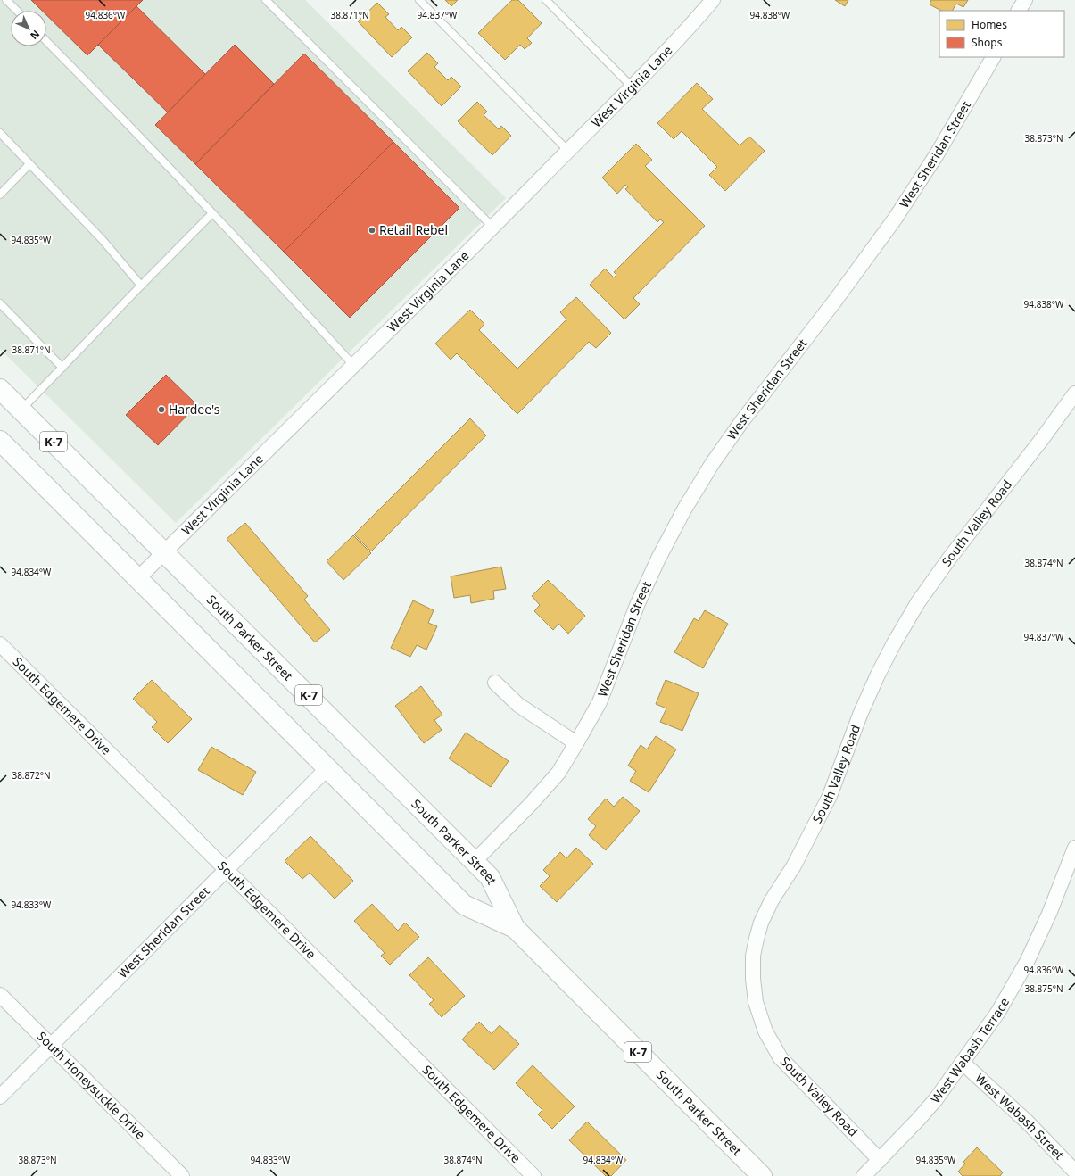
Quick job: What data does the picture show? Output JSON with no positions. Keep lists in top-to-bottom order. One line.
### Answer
{"streets":{"highway":["K-7","South Parker Street"],"street":["West Virginia Lane","West Sheridan Street","South Valley Road","South Edgemere Drive","West Wabash Terrace","South Honeysuckle Drive","West Wabash Street"]},"crossings":[["West Virginia Lane","South Parker Street"],["West Sheridan Street","South Parker Street"],["West Sheridan Street","South Edgemere Drive"],["West Sheridan Street","South Honeysuckle Drive"],["South Valley Road","West Wabash Terrace"],["West Wabash Terrace","West Wabash Street"]],"places":["Retail Rebel","Hardee's"],"legend":["Homes","Shops"],"north":"bottom right","coordinates":["94.836°W","38.871°N","94.837°W","94.838°W","38.873°N","94.835°W","38.874°N","94.834°W","38.872°N","94.833°W","38.875°N"]}
